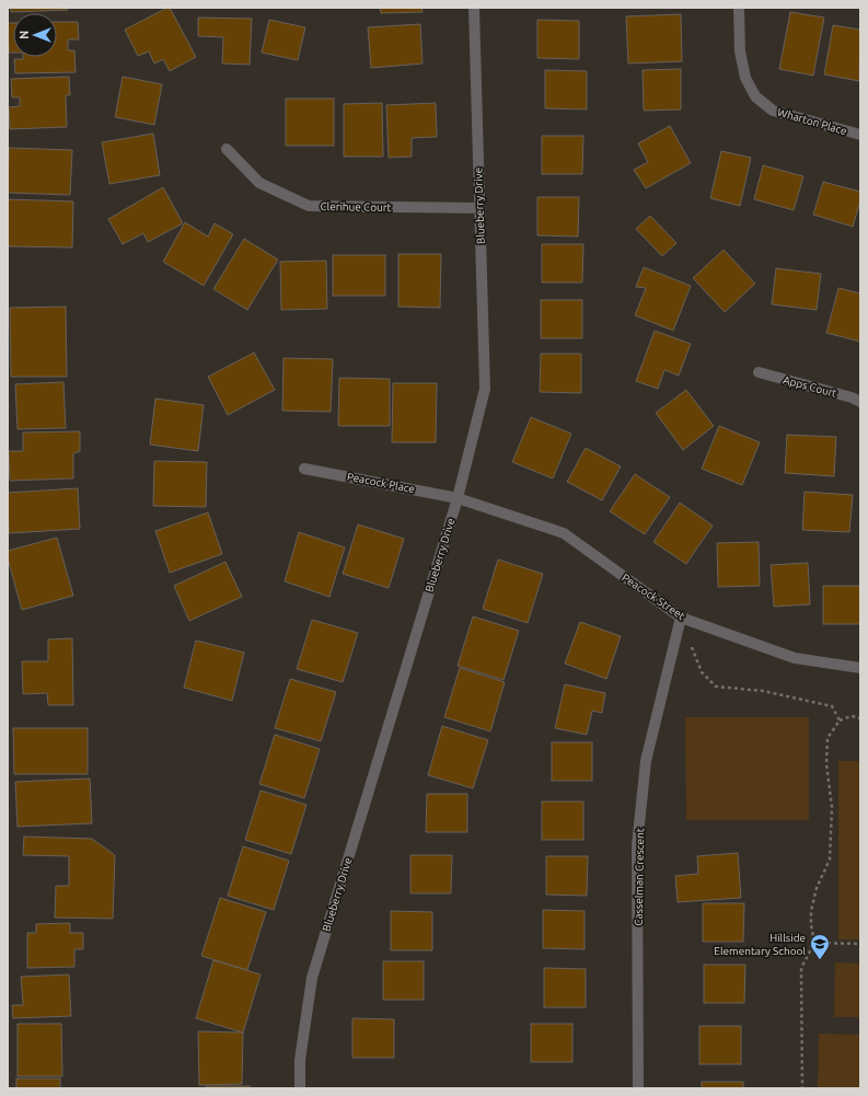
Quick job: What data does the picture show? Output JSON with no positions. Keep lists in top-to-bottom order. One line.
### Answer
{"streets":{"street":["Wharton Place","Blueberry Drive","Clerihue Court","Apps Court","Peacock Place","Peacock Street","Casselman Crescent"]},"crossings":[["Blueberry Drive","Clerihue Court"],["Blueberry Drive","Peacock Place"],["Blueberry Drive","Peacock Street"],["Peacock Place","Peacock Street"],["Peacock Street","Casselman Crescent"]],"places":{"school or university":["Hillside Elementary School"]},"north":"left"}
